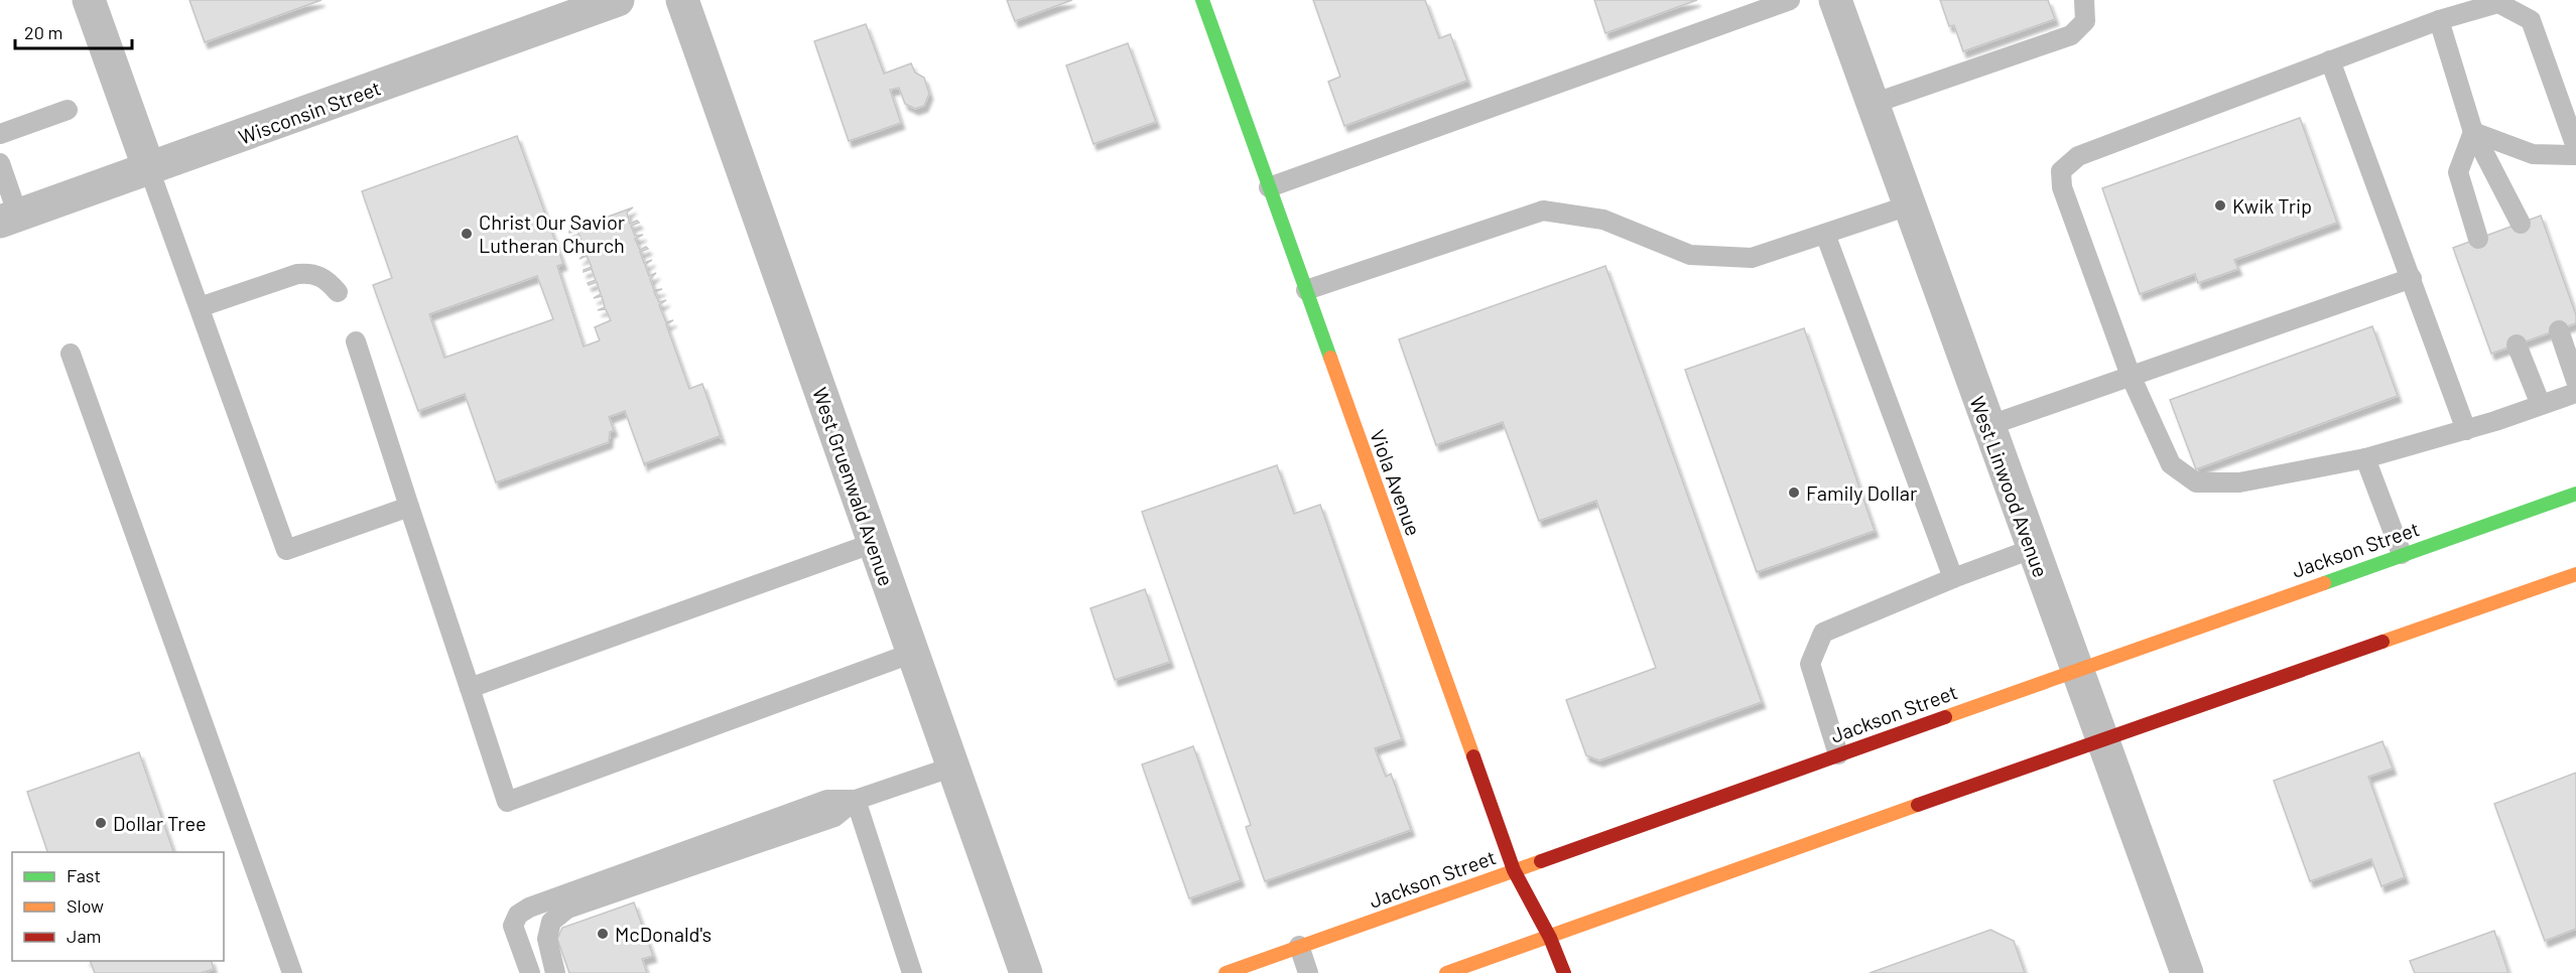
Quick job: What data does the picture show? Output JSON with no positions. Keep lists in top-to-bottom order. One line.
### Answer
{"streets":{"main road":["Viola Avenue","Jackson Street"],"street":["Wisconsin Street","West Gruenwald Avenue","West Linwood Avenue"]},"crossings":[["Viola Avenue","Jackson Street"],["West Linwood Avenue","Jackson Street"]],"places":["Kwik Trip","Christ Our Savior Lutheran Church","Family Dollar","Dollar Tree","McDonald's"],"legend":["Fast","Slow","Jam"],"scale_bar":"20 m"}
